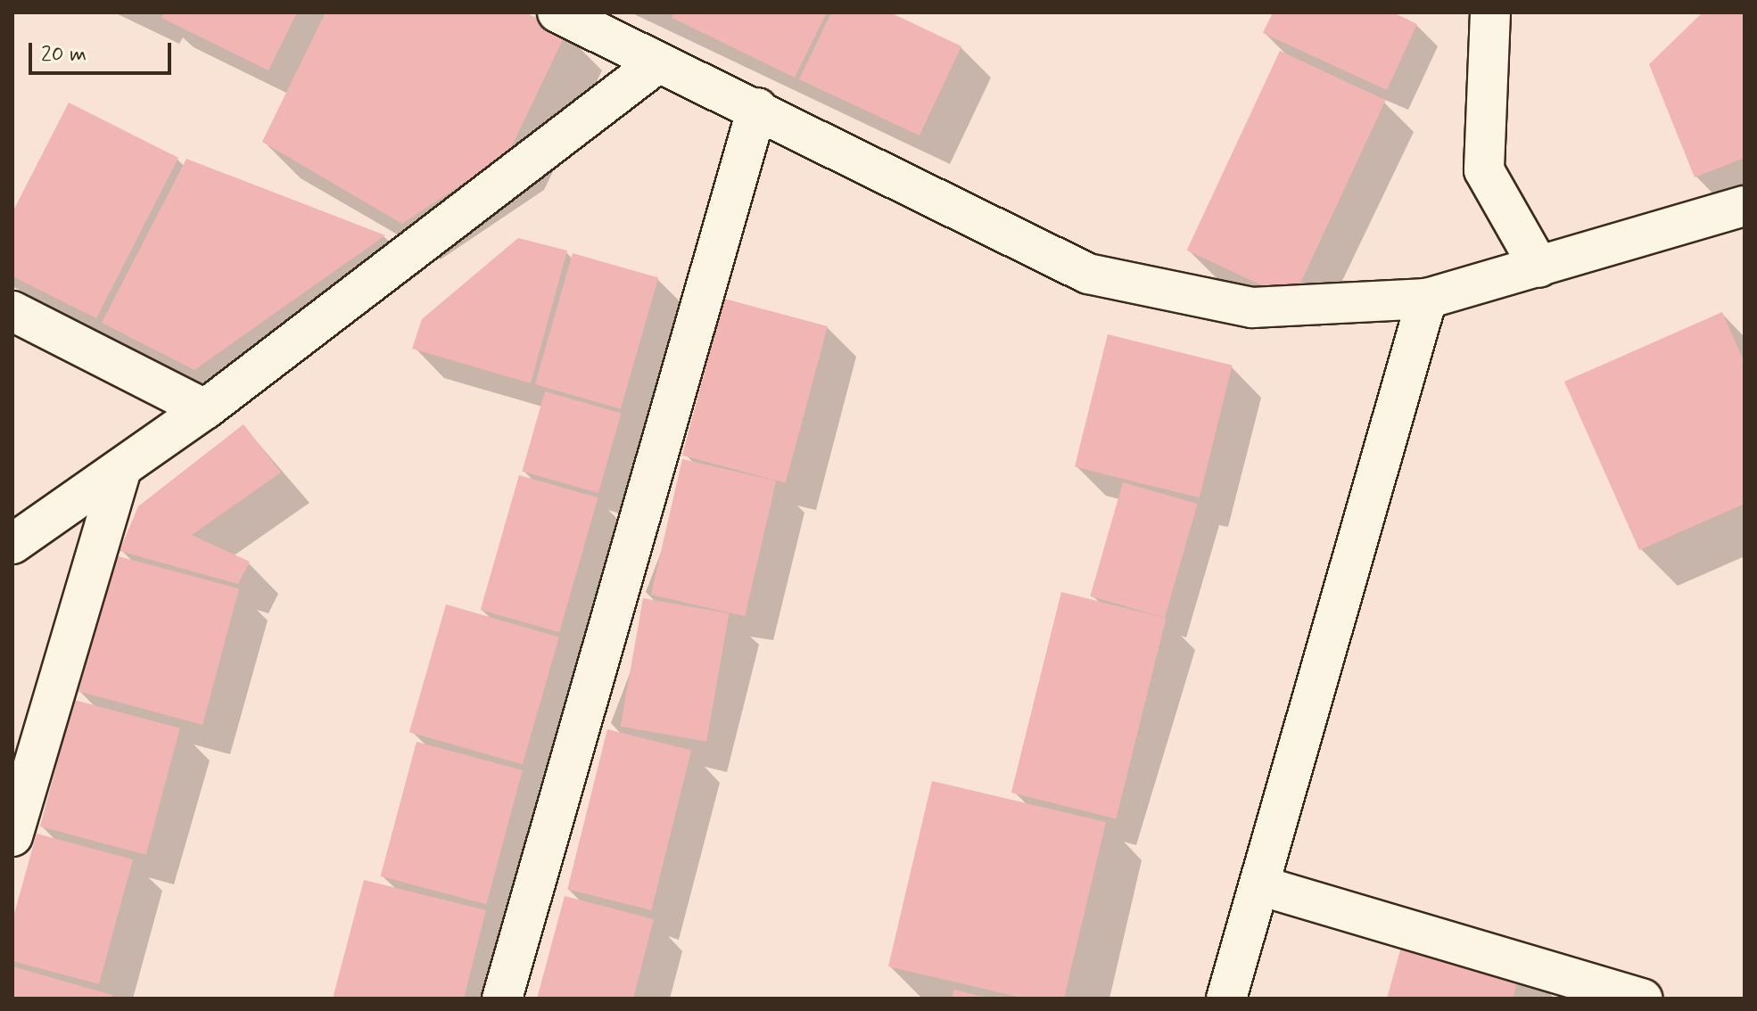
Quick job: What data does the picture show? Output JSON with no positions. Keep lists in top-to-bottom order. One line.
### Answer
{"scale_bar":"20 m"}
